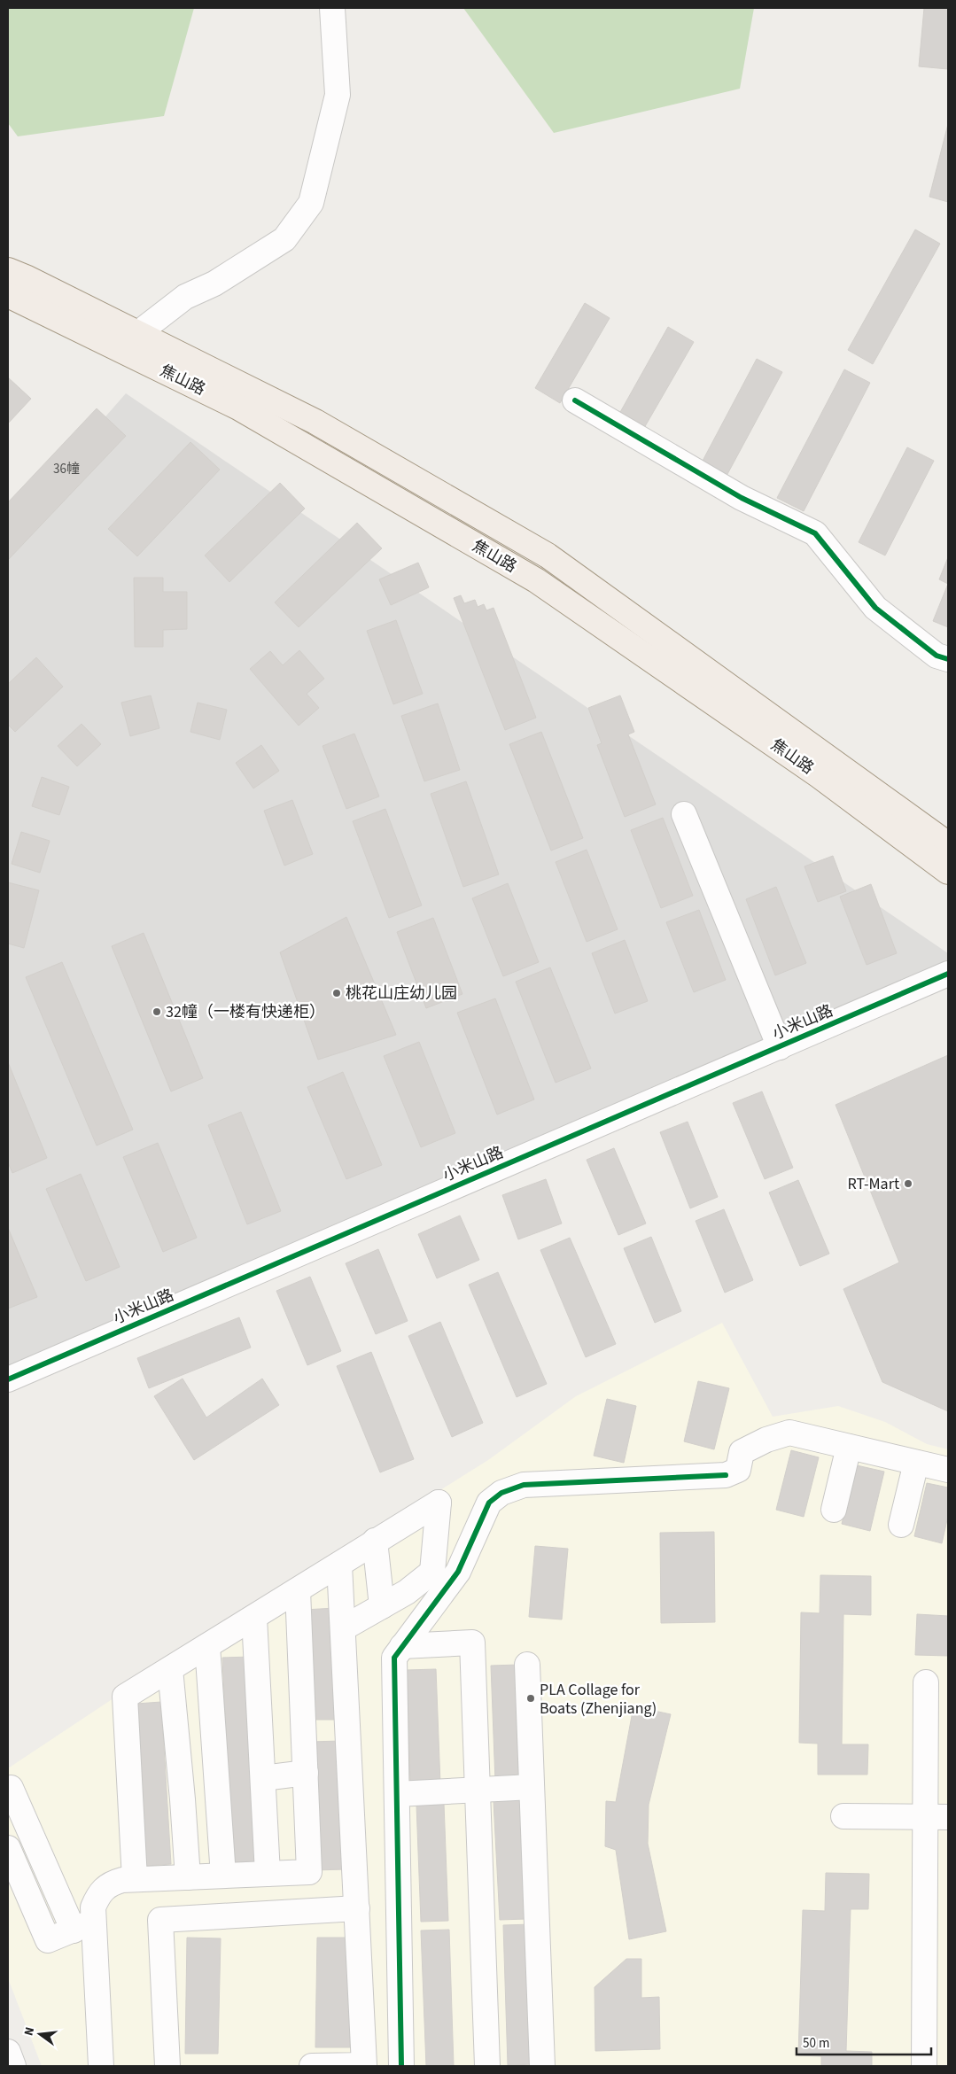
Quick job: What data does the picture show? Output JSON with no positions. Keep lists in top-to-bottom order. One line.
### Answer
{"streets":{"main road":["焦山路"],"street":["小米山路"]},"places":["桃花山庄幼儿园","32幢（一楼有快递柜）","RT-Mart","PLA Collage for Boats (Zhenjiang)"],"house_numbers":["36幢"],"scale_bar":"50 m","north":"left"}
